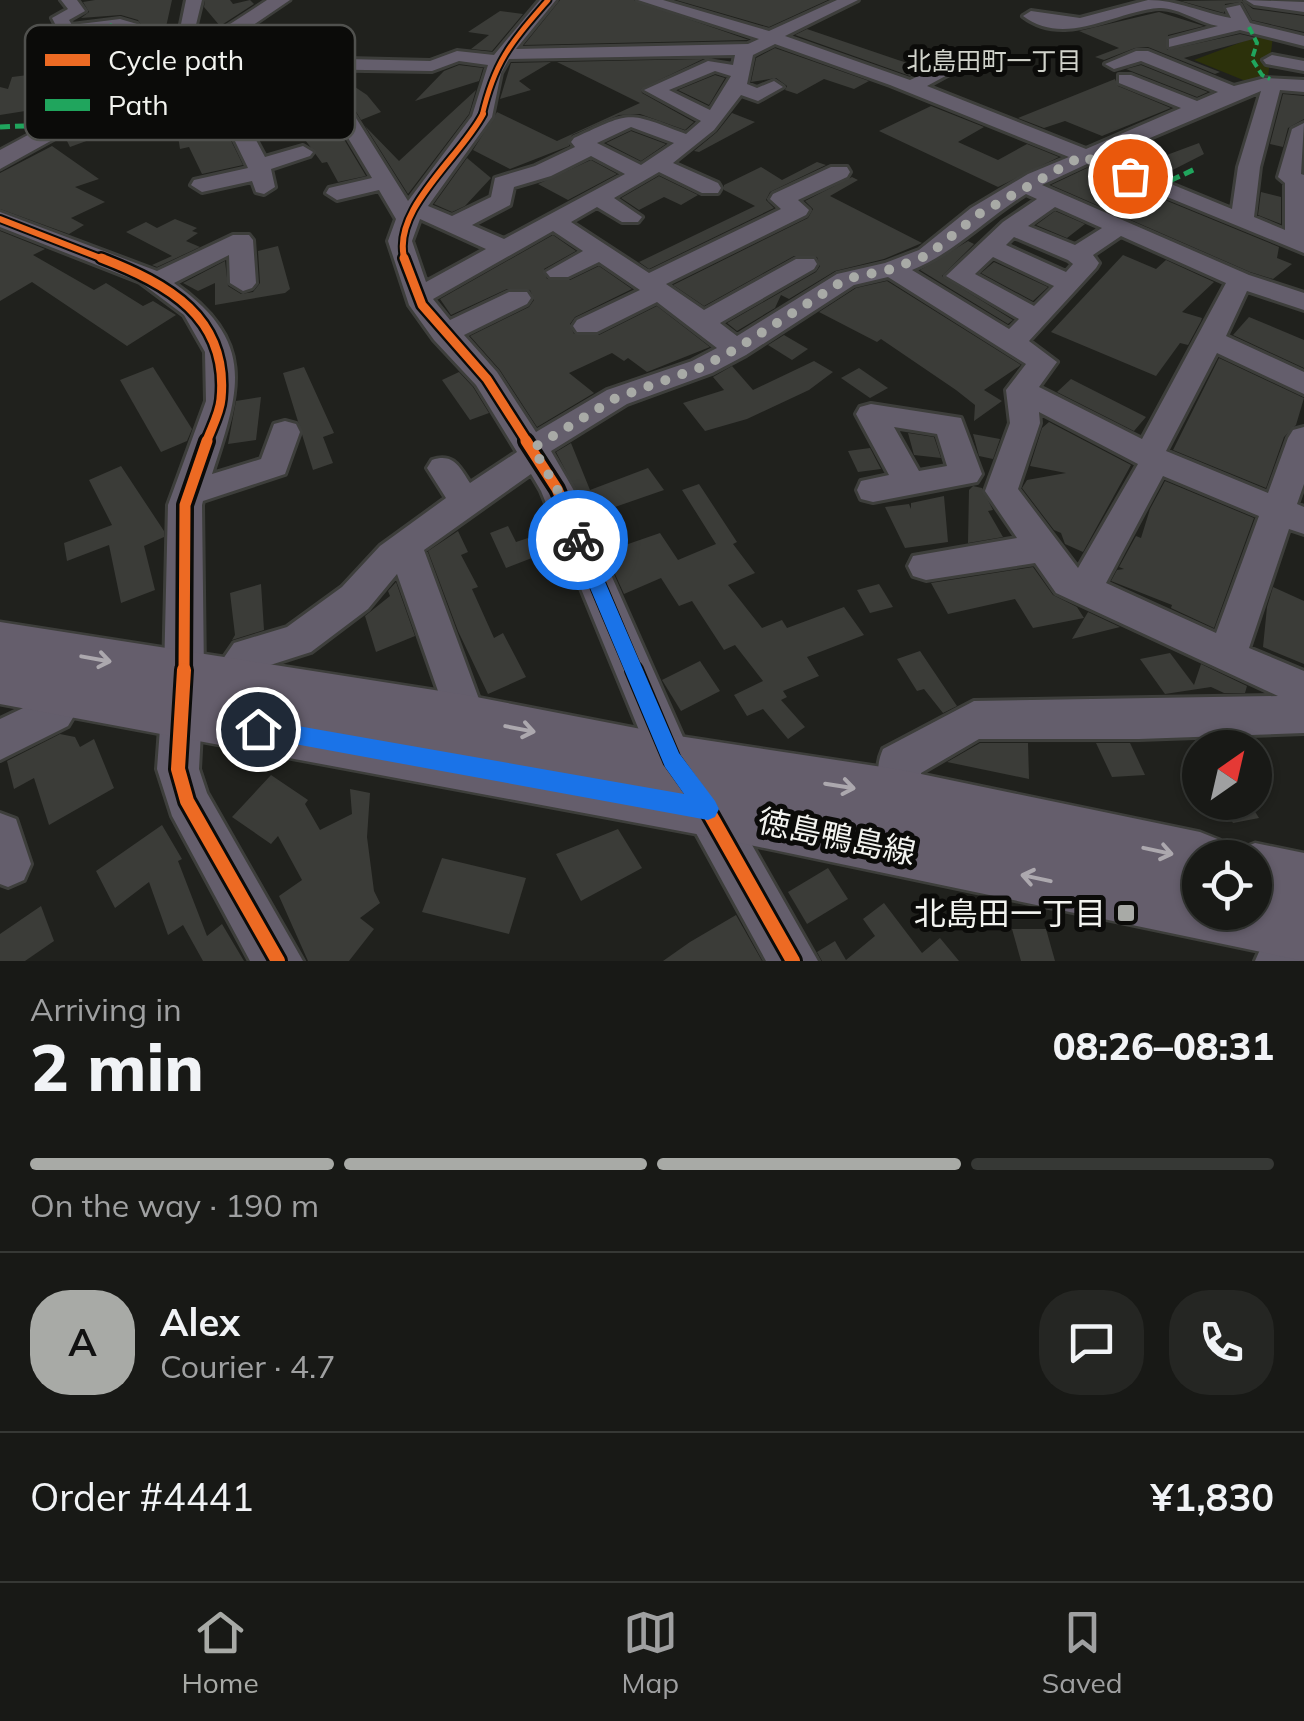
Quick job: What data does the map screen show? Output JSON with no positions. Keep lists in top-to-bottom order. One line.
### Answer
{"streets":{"main road":["徳島鴨島線"]},"districts":["北島田町一丁目"],"places":{"transit":["北島田一丁目"]},"legend":["Cycle path","Path"],"north":"top right","page":{"heading":["2 min","Arriving in","08:26–08:31"],"panel":["Alex","Courier · 4.7","Order #4441","¥1,830"],"bar":"On the way · 190 m","round":"A","tabs":["Home","Map","Saved"]}}
